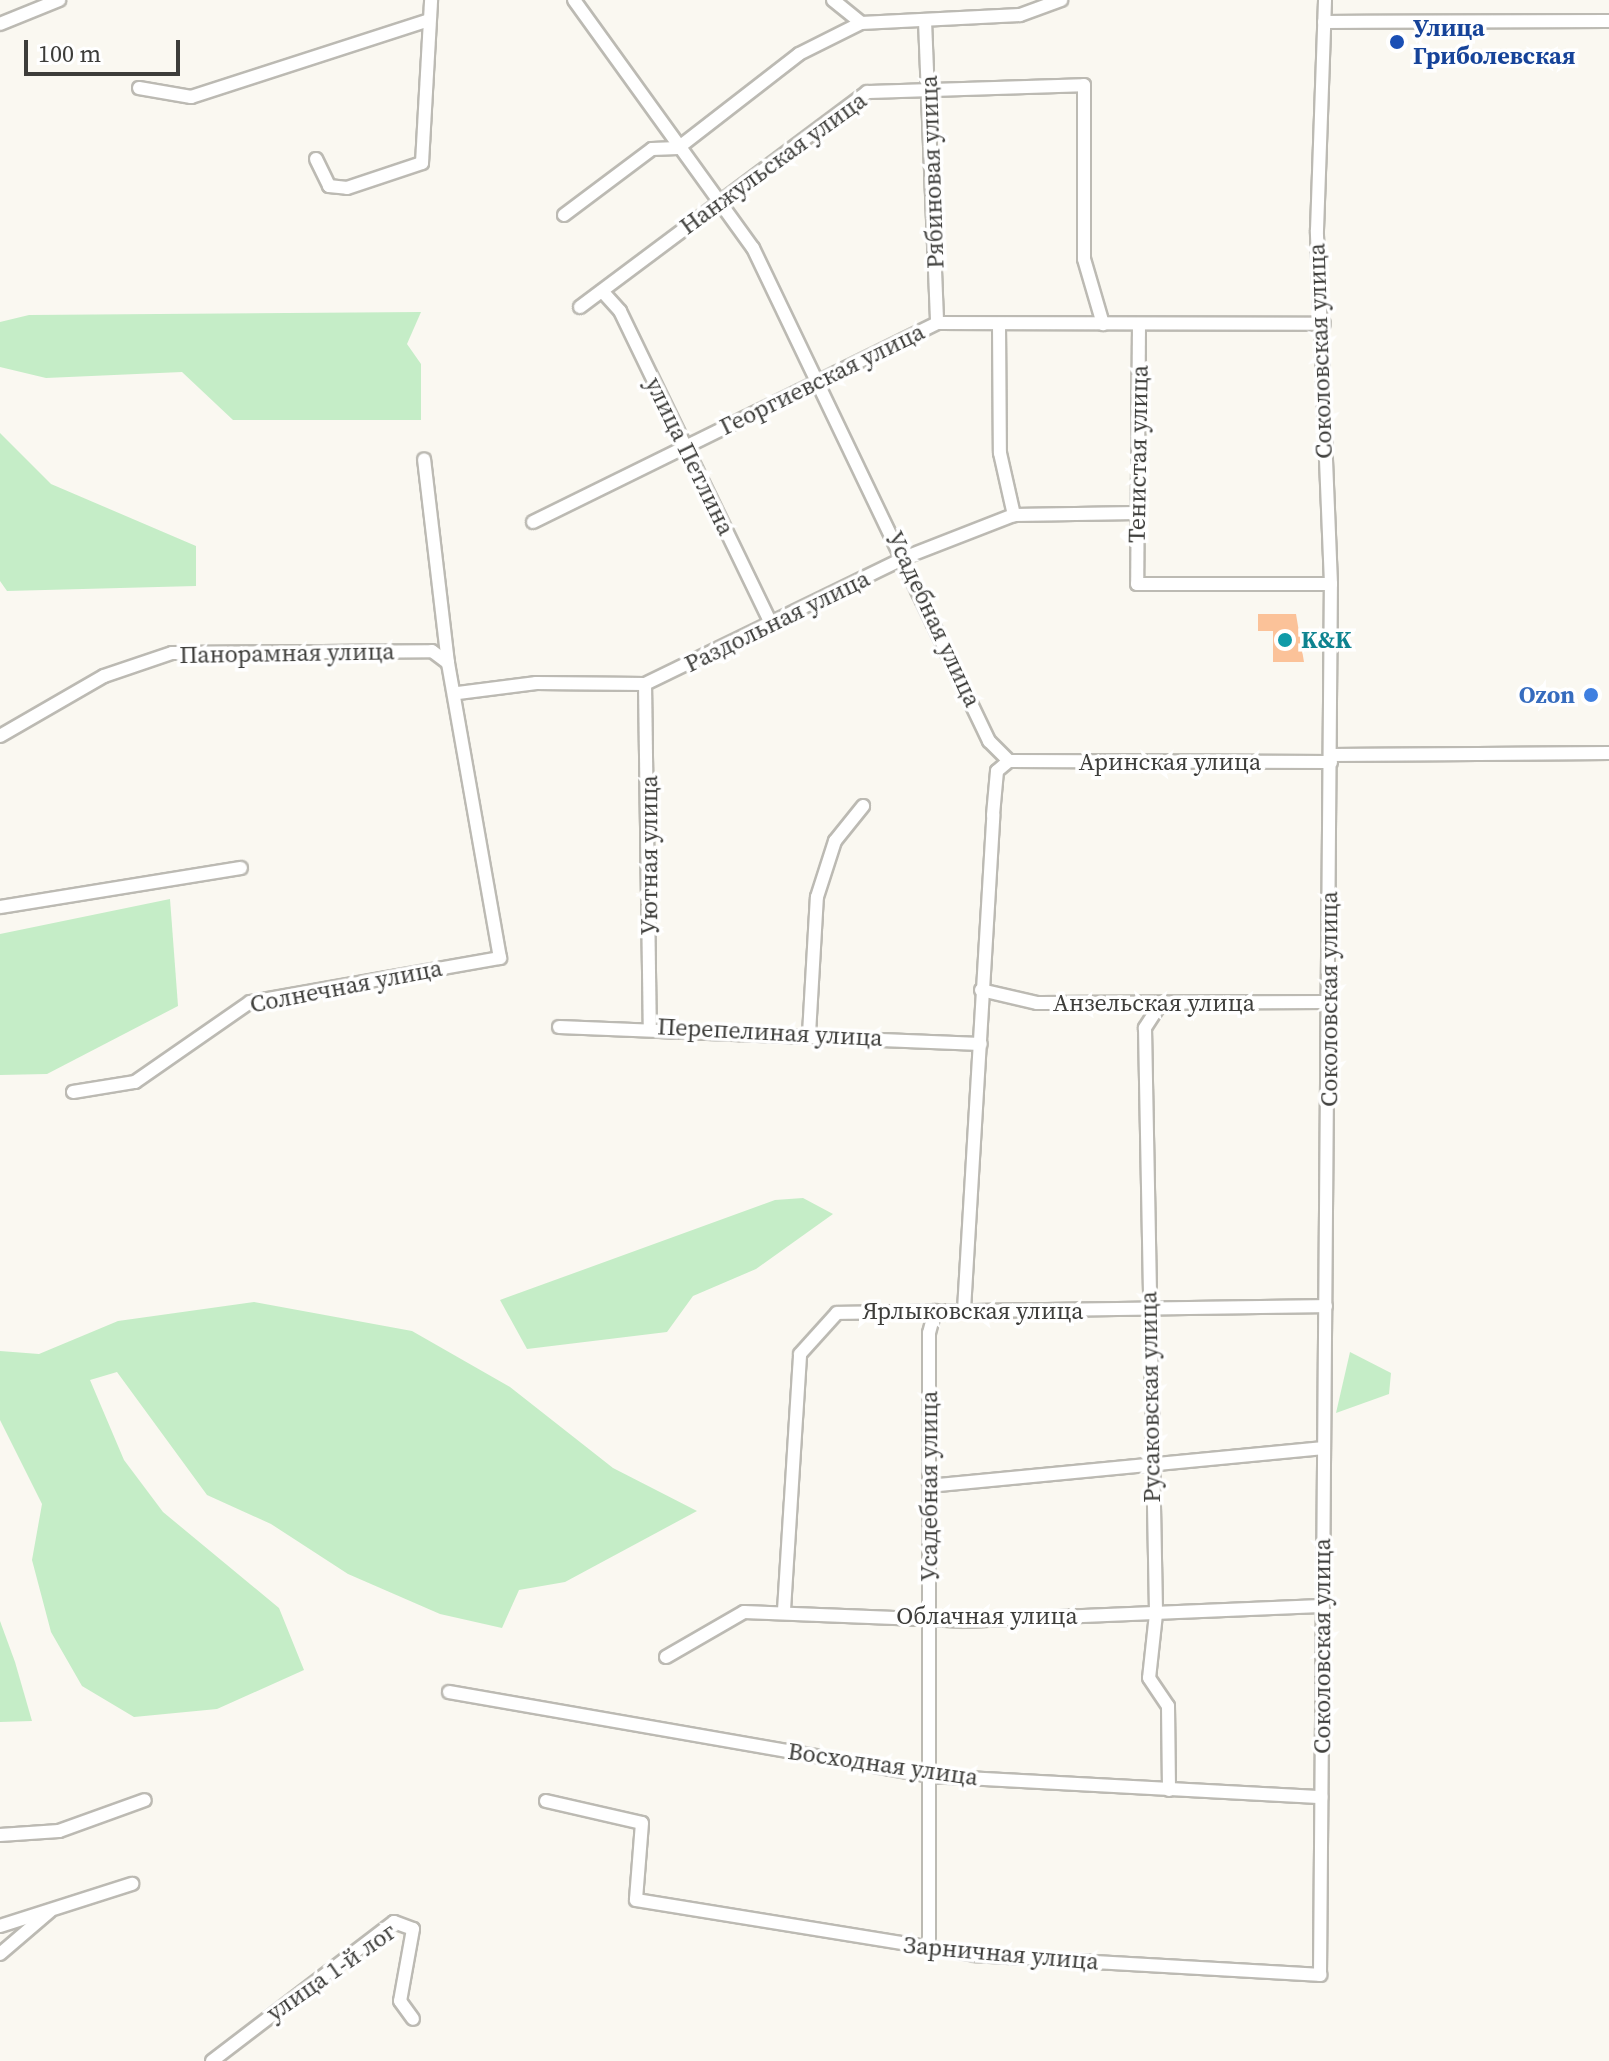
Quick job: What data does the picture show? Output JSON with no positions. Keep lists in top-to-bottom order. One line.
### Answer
{"streets":{"street":["Нанжульская улица","Рябиновая улица","Соколовская улица","Георгиевская улица","Тенистая улица","улица Петлина","Усадебная улица","Раздольная улица","Панорамная улица","Аринская улица","Уютная улица","Солнечная улица","Анзельская улица","Перепелиная улица","Ярлыковская улица","Русаковская улица","Облачная улица","Восходная улица","Зарничная улица","улица 1-й лог"]},"crossings":[["Нанжульская улица","Рябиновая улица"],["Нанжульская улица","Георгиевская улица"],["Нанжульская улица","улица Петлина"],["Нанжульская улица","Усадебная улица"],["Рябиновая улица","Георгиевская улица"],["Соколовская улица","Георгиевская улица"],["Соколовская улица","Тенистая улица"],["Соколовская улица","Аринская улица"],["Соколовская улица","Анзельская улица"],["Соколовская улица","Ярлыковская улица"],["Соколовская улица","Облачная улица"],["Соколовская улица","Восходная улица"],["Соколовская улица","Зарничная улица"],["Георгиевская улица","Тенистая улица"],["Георгиевская улица","улица Петлина"],["Георгиевская улица","Усадебная улица"],["Тенистая улица","Раздольная улица"],["улица Петлина","Раздольная улица"],["Усадебная улица","Раздольная улица"],["Усадебная улица","Аринская улица"],["Усадебная улица","Ярлыковская улица"],["Усадебная улица","Облачная улица"],["Усадебная улица","Восходная улица"],["Усадебная улица","Зарничная улица"],["Раздольная улица","Уютная улица"],["Раздольная улица","Солнечная улица"],["Уютная улица","Перепелиная улица"],["Анзельская улица","Русаковская улица"],["Ярлыковская улица","Русаковская улица"],["Ярлыковская улица","Облачная улица"],["Русаковская улица","Облачная улица"],["Русаковская улица","Восходная улица"]],"places":["Улица Гриболевская","K&K","Ozon"],"scale_bar":"100 m"}
